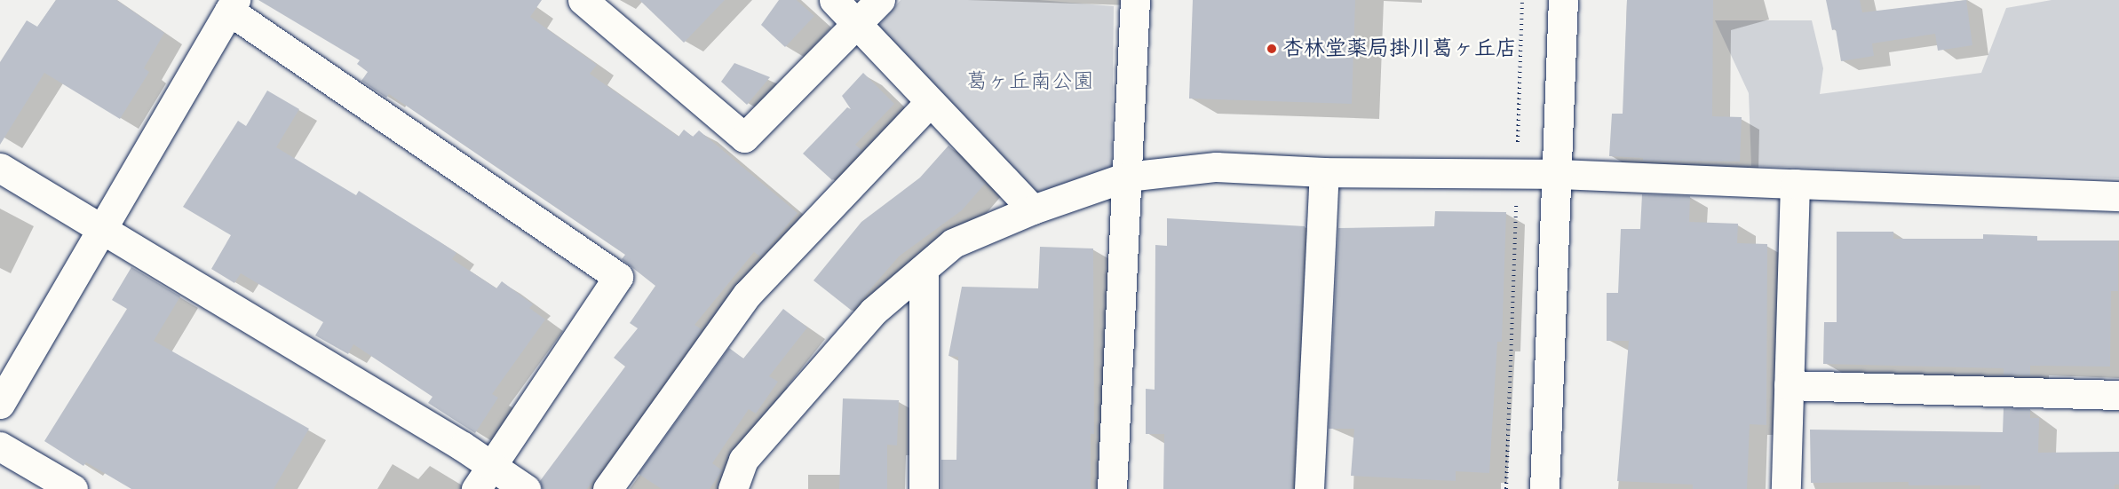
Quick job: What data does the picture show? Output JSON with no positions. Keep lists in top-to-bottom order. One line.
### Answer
{"parks":["葛ヶ丘南公園"],"places":["杏林堂薬局掛川葛ヶ丘店"]}
